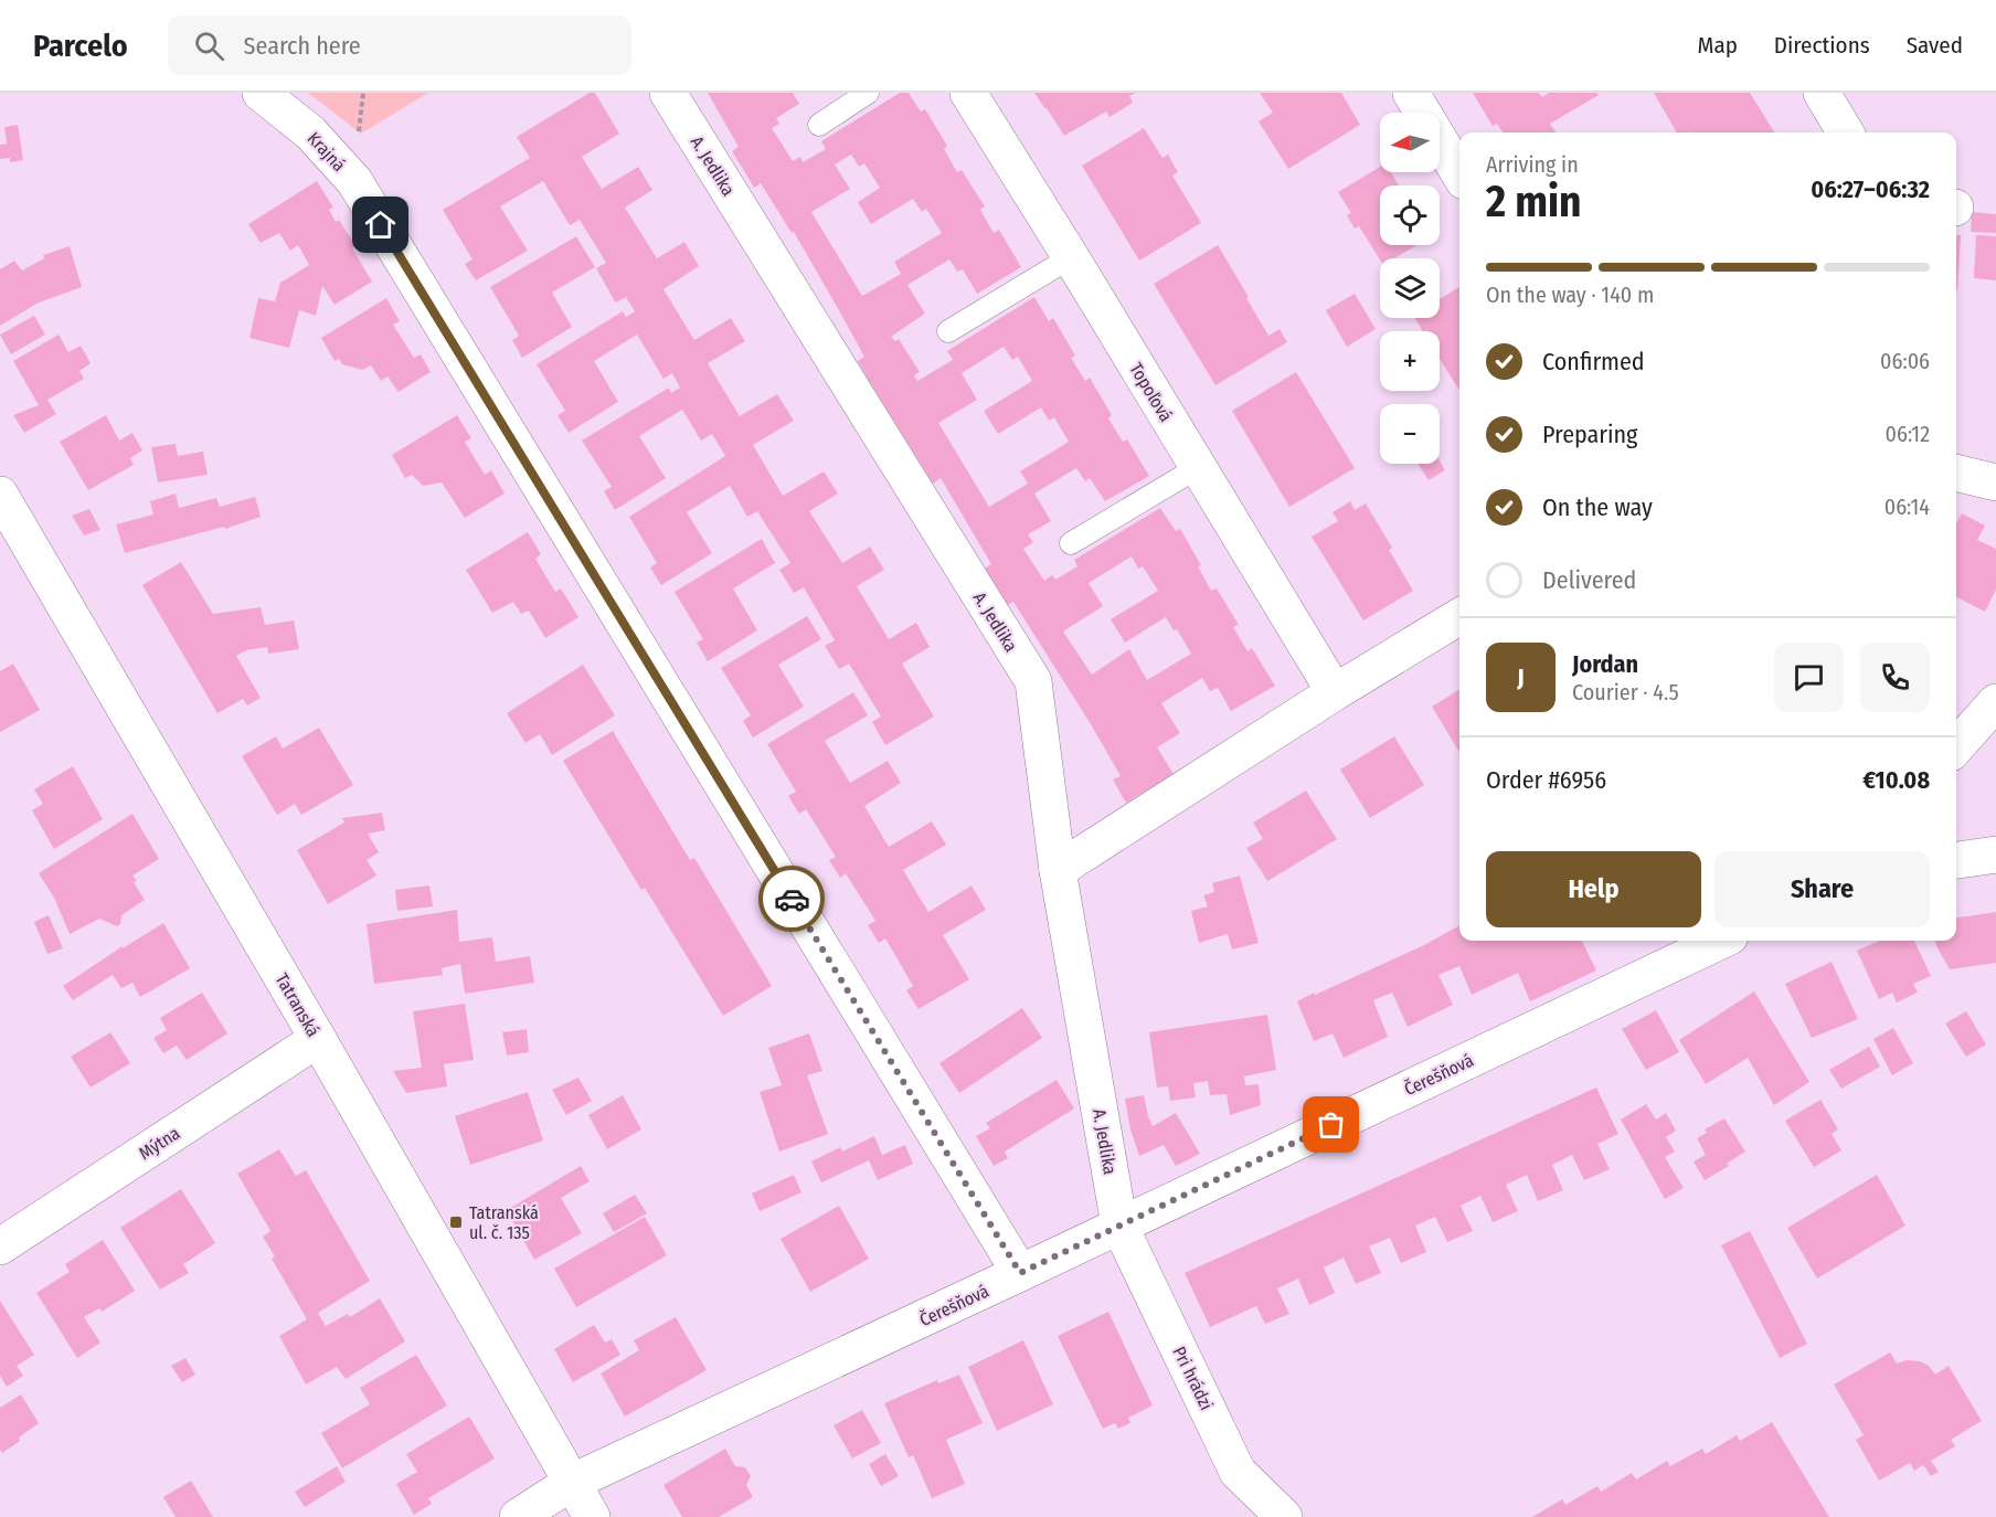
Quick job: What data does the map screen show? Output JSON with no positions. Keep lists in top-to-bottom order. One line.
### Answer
{"streets":{"street":["Krajná","A. Jedlika","Topoľová","Tatranská","Čerešňová","Mýtna","Pri hrádzi"]},"crossings":[["Krajná","Čerešňová"],["A. Jedlika","Čerešňová"],["A. Jedlika","Pri hrádzi"],["Tatranská","Čerešňová"],["Tatranská","Mýtna"],["Čerešňová","Pri hrádzi"]],"places":{"transit":["Tatranská ul. č. 135"]},"north":"left","page":{"header":"Parcelo","search":"Search here","nav":["Map","Directions","Saved"],"map_buttons":["+","−"],"heading":["2 min","Arriving in","06:27–06:32"],"panel":["Jordan","Courier · 4.5","Order #6956","€10.08"],"bar":"On the way · 140 m","list":[["Confirmed","06:06"],["Preparing","06:12"],["On the way","06:14"],"Delivered"],"round":"J","buttons":["Help","Share"]}}
